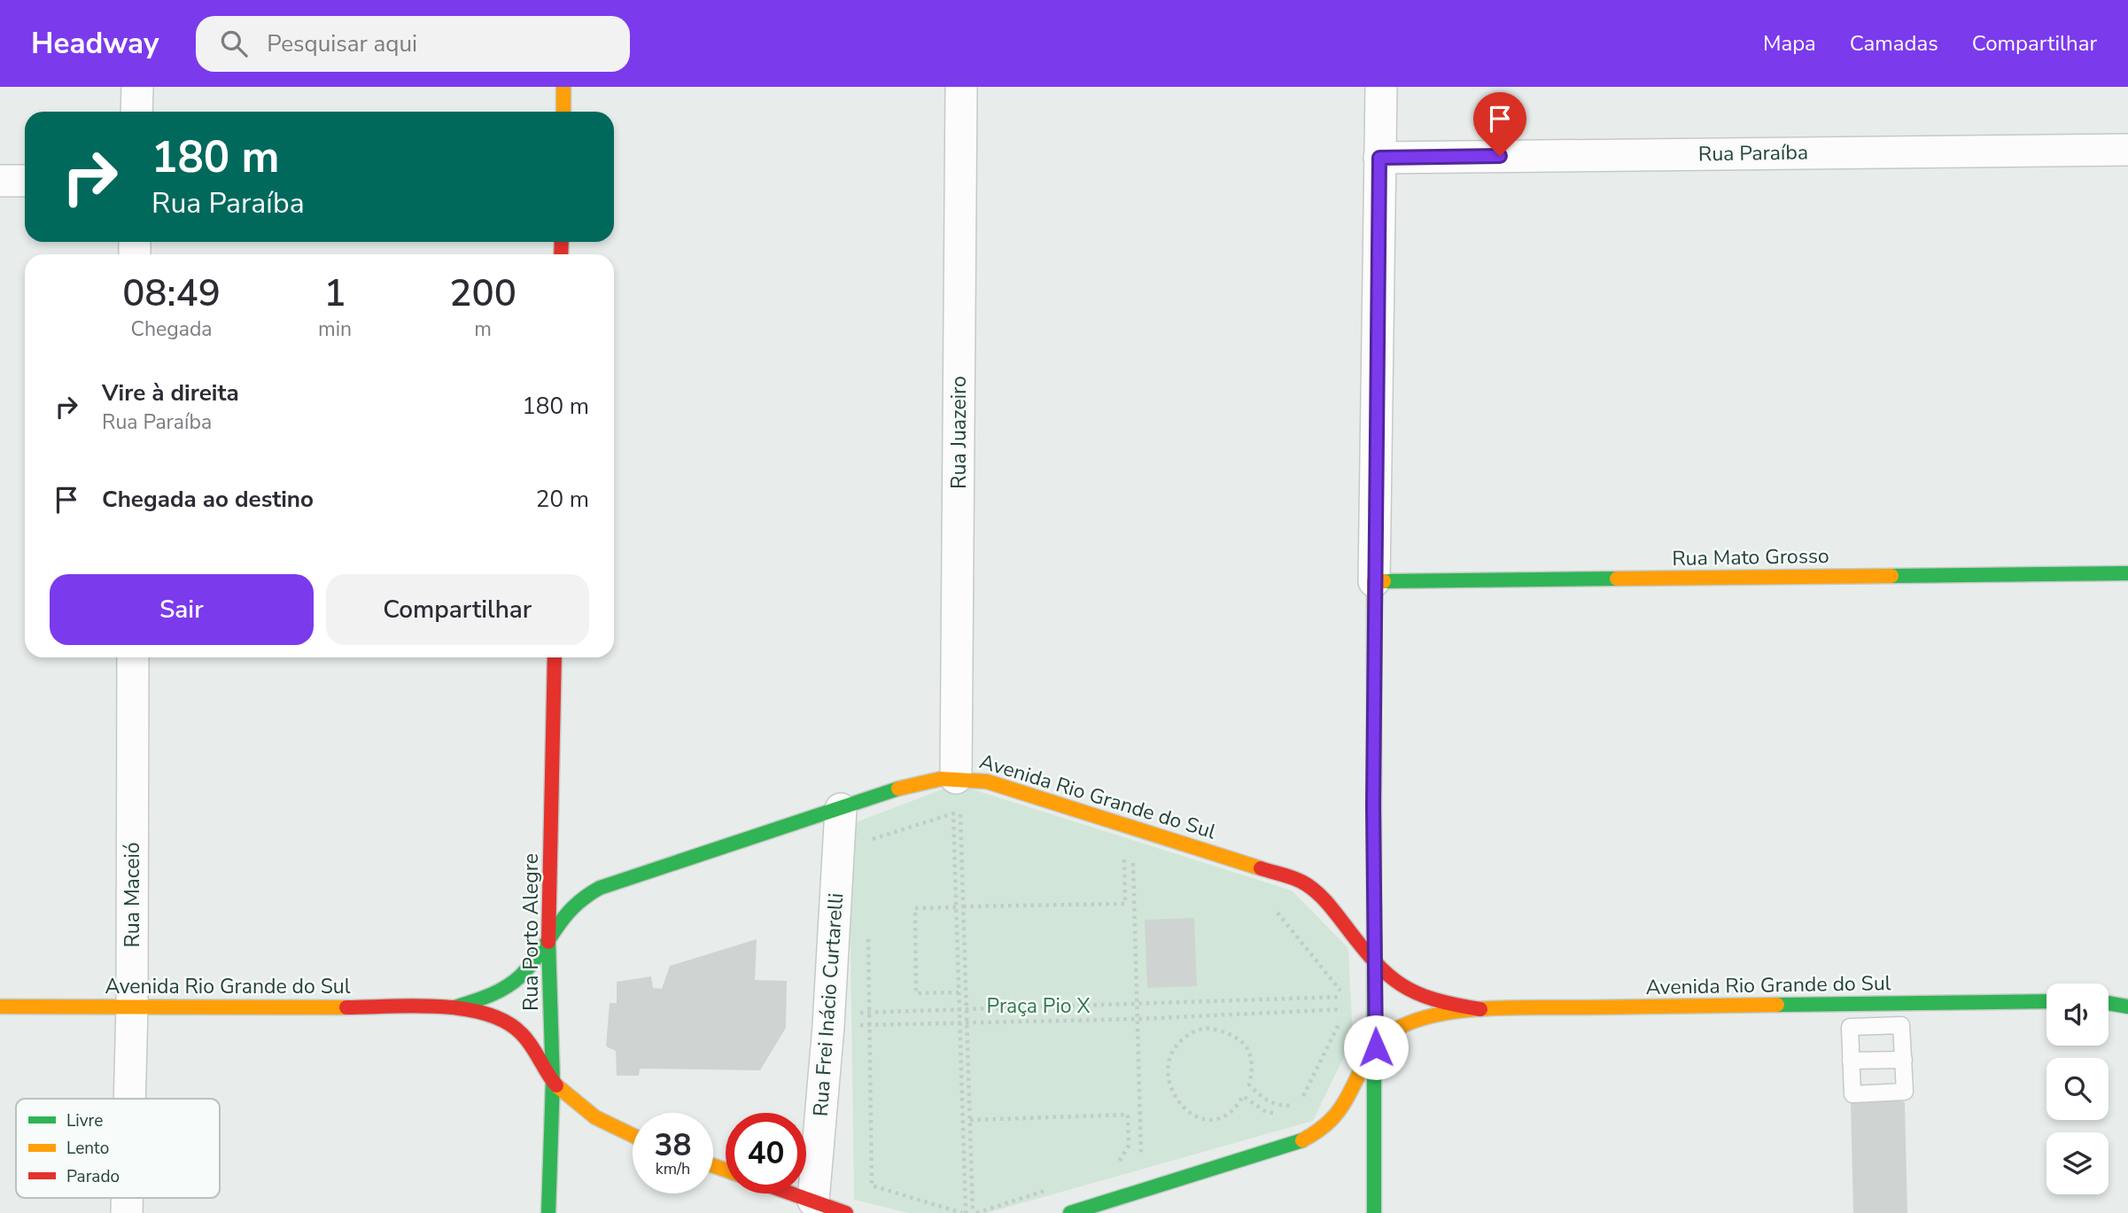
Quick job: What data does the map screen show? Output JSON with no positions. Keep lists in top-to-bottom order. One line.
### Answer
{"streets":{"main road":["Rua Mato Grosso","Avenida Rio Grande do Sul","Rua Porto Alegre"],"street":["Rua Paraíba","Rua Juazeiro","Rua Maceió","Rua Frei Inácio Curtarelli"]},"crossings":[["Rua Juazeiro","Avenida Rio Grande do Sul"],["Avenida Rio Grande do Sul","Rua Maceió"],["Avenida Rio Grande do Sul","Rua Porto Alegre"],["Avenida Rio Grande do Sul","Rua Frei Inácio Curtarelli"]],"parks":["Praça Pio X"],"legend":["Livre","Lento","Parado"],"page":{"header":"Headway","search":"Pesquisar aqui","nav":["Mapa","Camadas","Compartilhar"],"turn":["180 m","Rua Paraíba"],"eta":["08:49","Chegada","1","min","200","m"],"list":[{"name":"Vire à direita","note":"Rua Paraíba","value":"180 m"},{"name":"Chegada ao destino","value":"20 m"}],"buttons":["Sair","Compartilhar"],"speed":"38 km/h","limit":"40"}}
